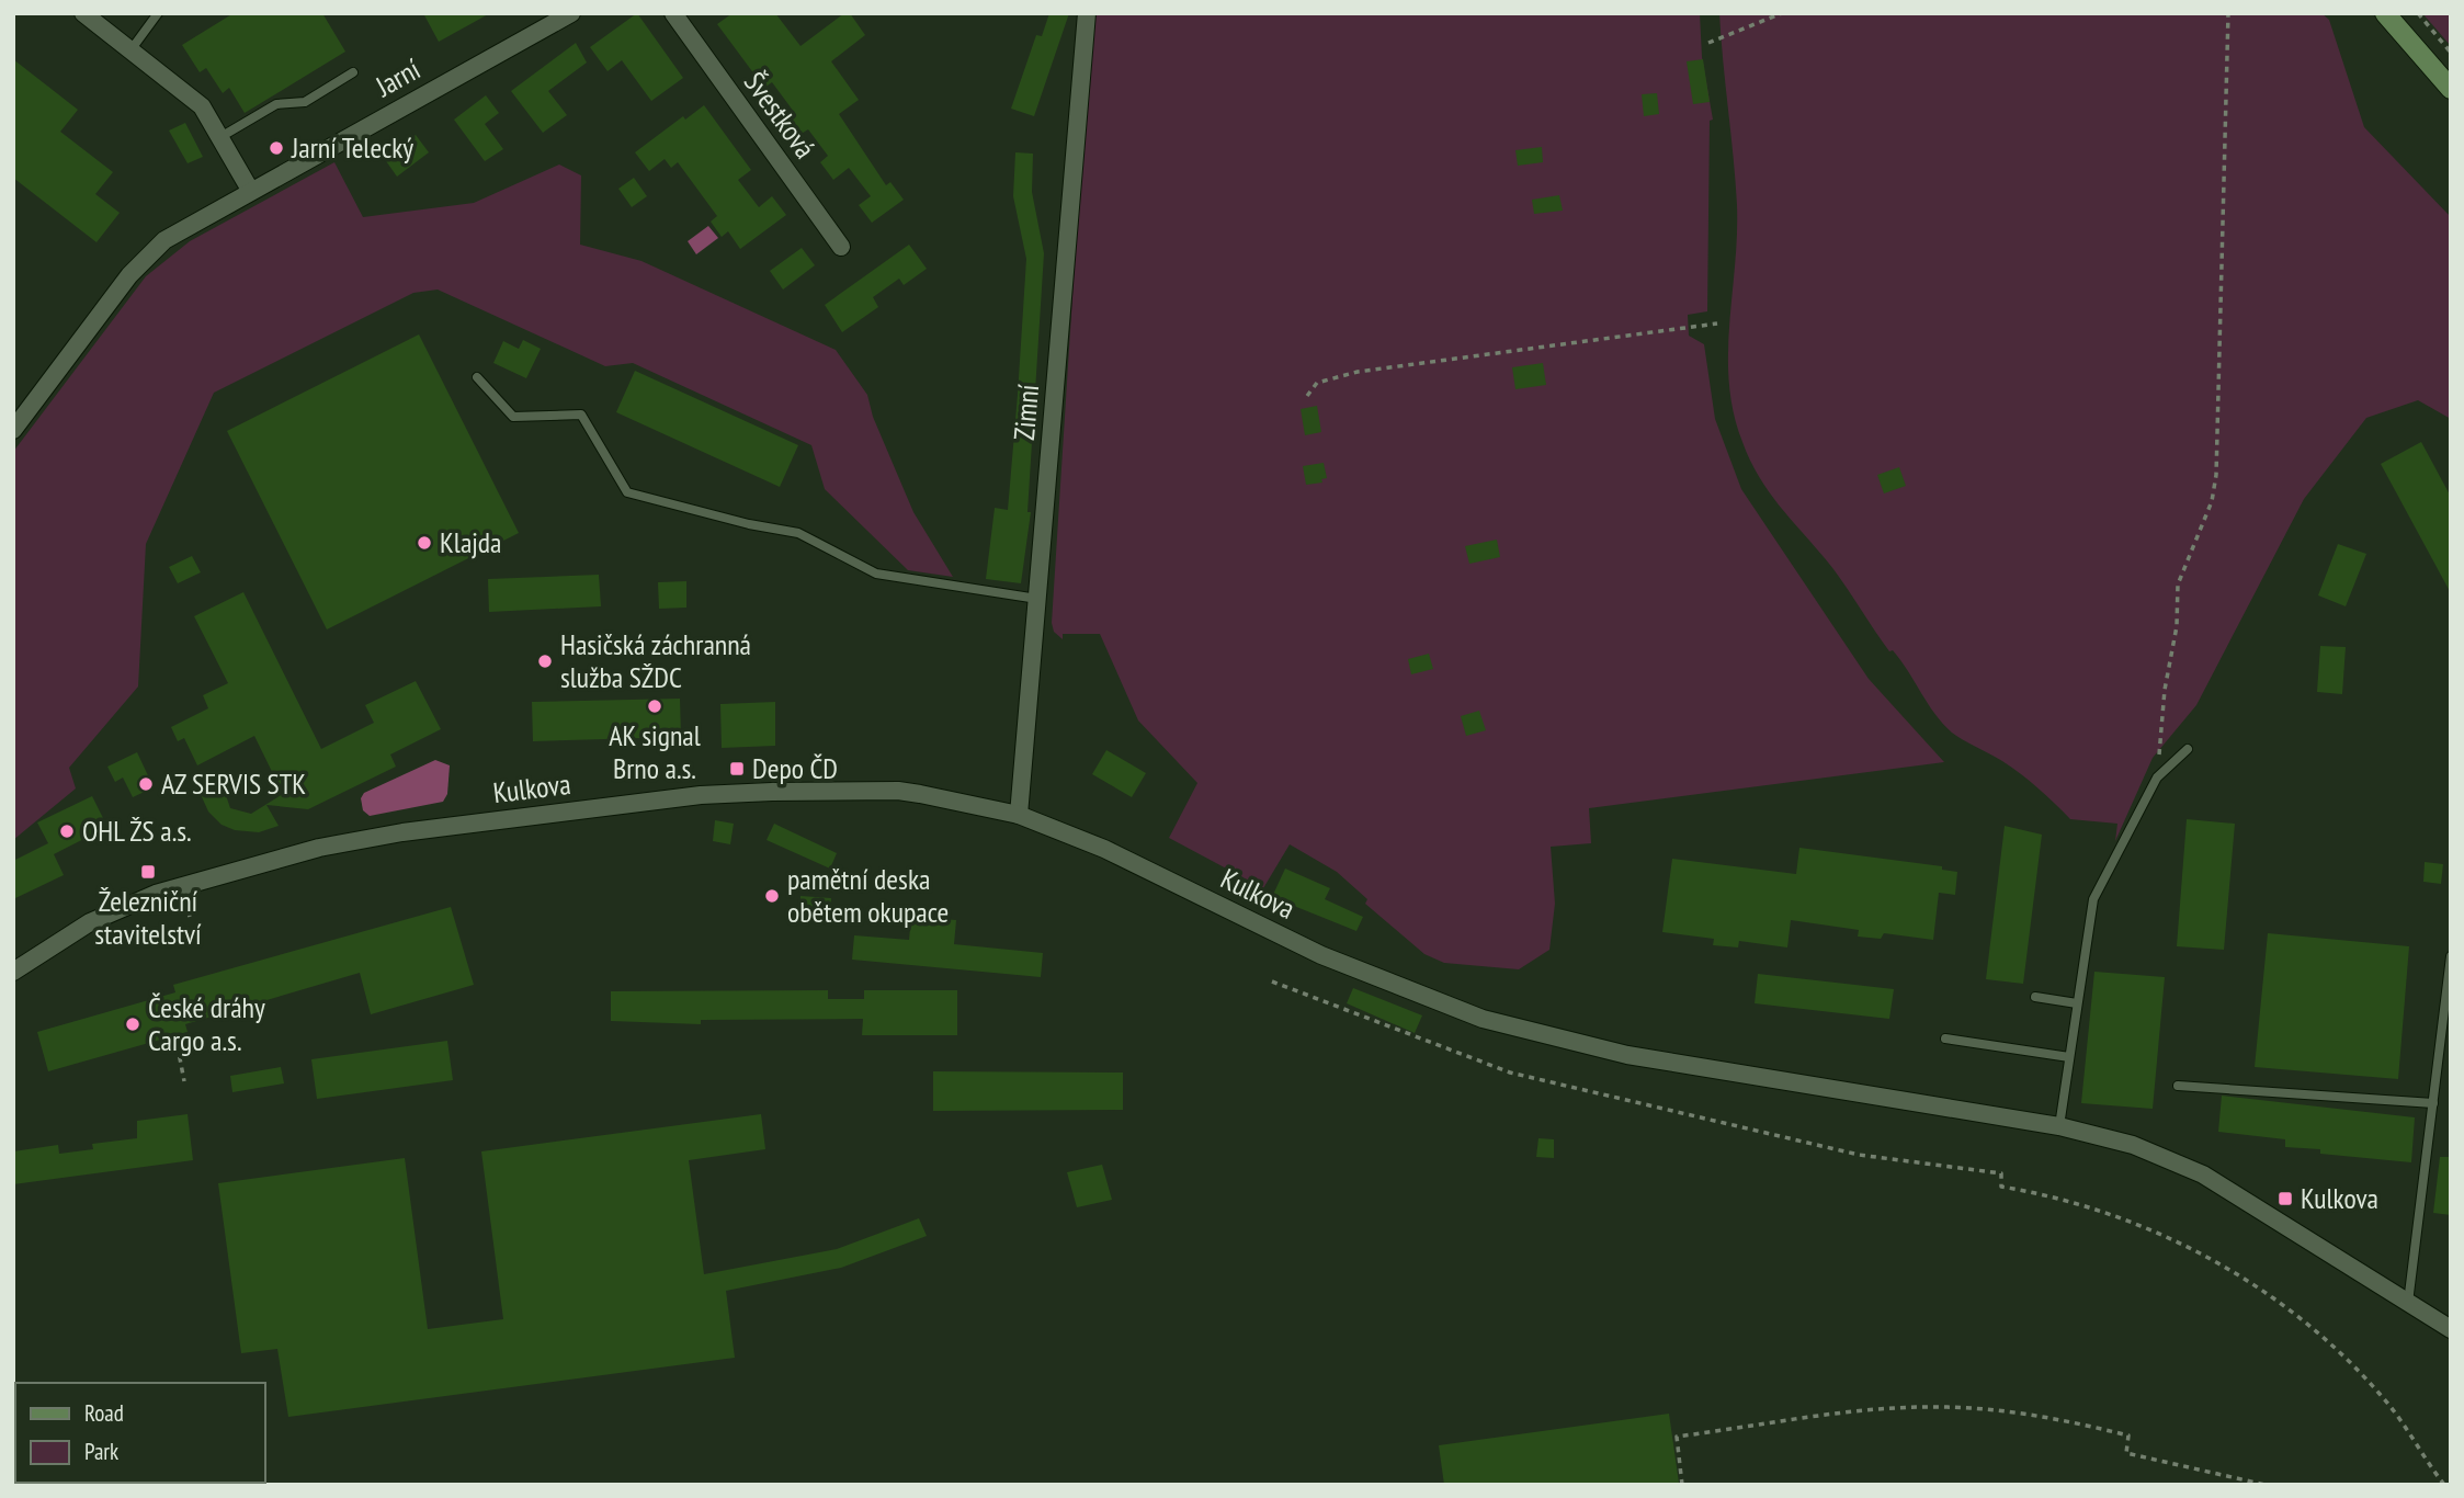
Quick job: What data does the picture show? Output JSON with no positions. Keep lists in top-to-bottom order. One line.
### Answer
{"streets":{"street":["Jarní","Švestková","Zimní","Kulkova"]},"crossings":[["Zimní","Kulkova"]],"places":{"other":["Jarní Telecký","Klajda","Hasičská záchranná služba SŽDC","AK signal Brno a.s.","AZ SERVIS STK","OHL ŽS a.s.","pamětní deska obětem okupace","České dráhy Cargo a.s."],"transit":["Depo ČD","Železniční stavitelství","Kulkova"]},"legend":["Road","Park"]}
